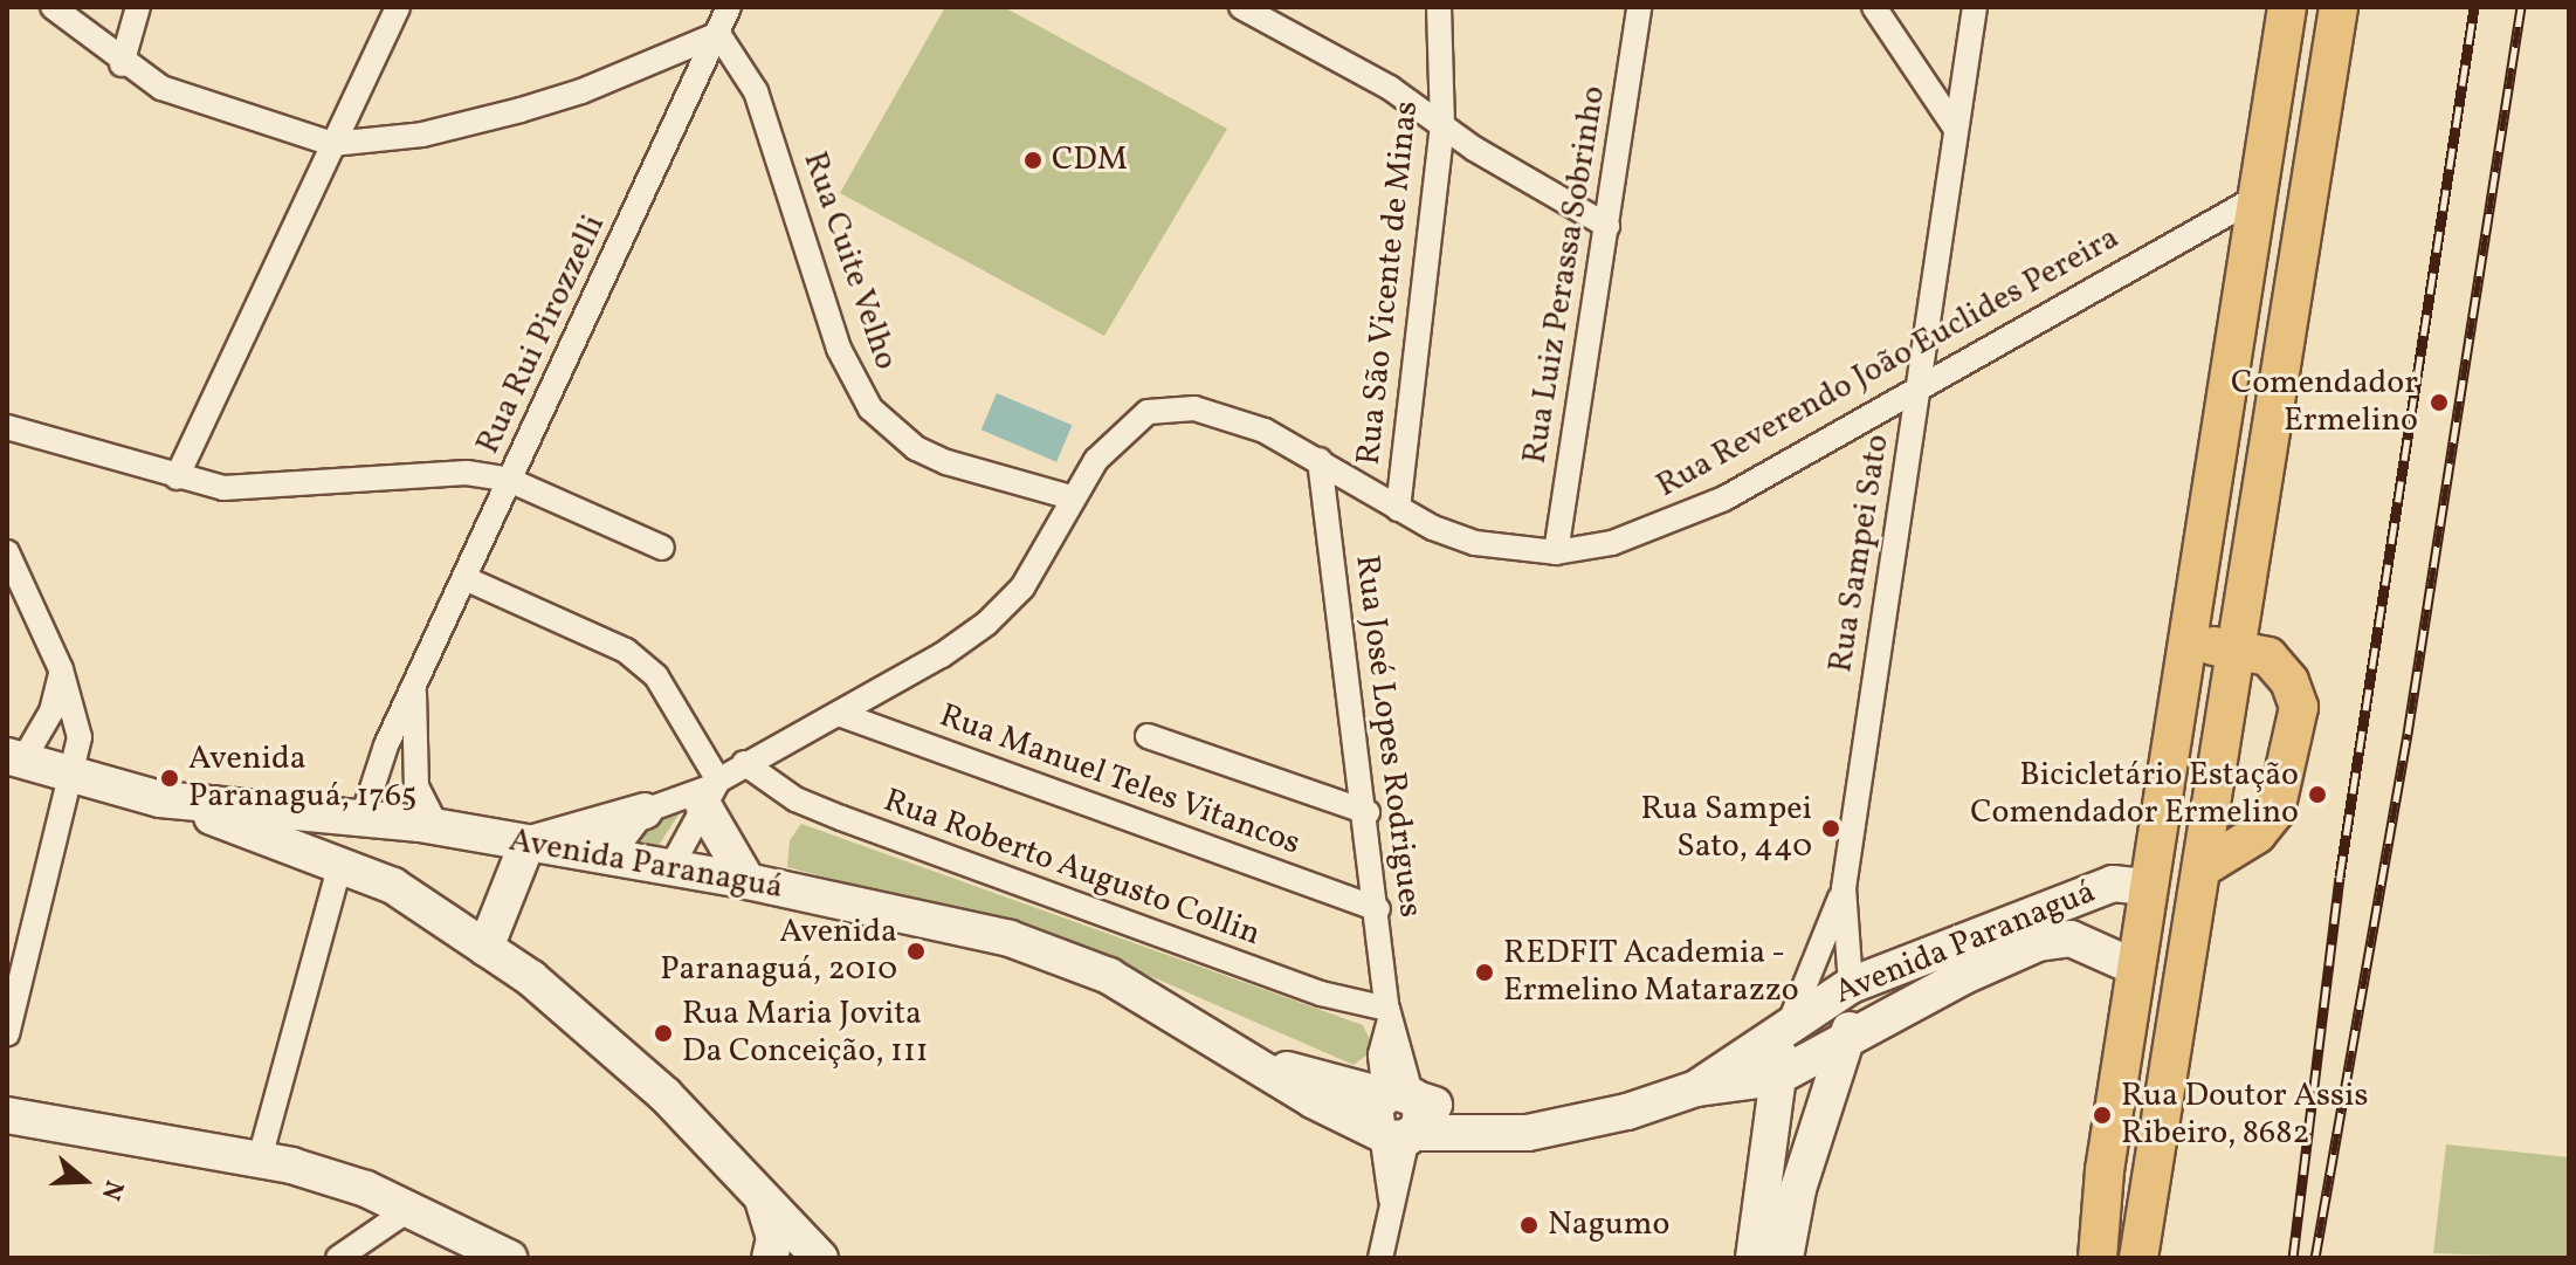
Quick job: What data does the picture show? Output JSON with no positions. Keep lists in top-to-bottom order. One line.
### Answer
{"streets":{"main road":["Avenida Paranaguá"],"street":["Rua Cuite Velho","Rua Luiz Perassa Sobrinho","Rua São Vicente de Minas","Rua Rui Pirozzelli","Rua Reverendo João Euclides Pereira","Rua Sampei Sato","Rua José Lopes Rodrigues","Rua Manuel Teles Vitancos","Rua Roberto Augusto Collin"]},"crossings":[["Rua Cuite Velho","Rua Rui Pirozzelli"],["Rua Cuite Velho","Rua Reverendo João Euclides Pereira"],["Rua Luiz Perassa Sobrinho","Rua Reverendo João Euclides Pereira"],["Rua São Vicente de Minas","Rua Reverendo João Euclides Pereira"],["Rua Rui Pirozzelli","Avenida Paranaguá"],["Rua Reverendo João Euclides Pereira","Rua Sampei Sato"],["Rua Reverendo João Euclides Pereira","Rua José Lopes Rodrigues"],["Rua Reverendo João Euclides Pereira","Rua Manuel Teles Vitancos"],["Rua Reverendo João Euclides Pereira","Avenida Paranaguá"],["Rua Reverendo João Euclides Pereira","Rua Roberto Augusto Collin"],["Rua Sampei Sato","Avenida Paranaguá"],["Rua José Lopes Rodrigues","Rua Manuel Teles Vitancos"],["Rua José Lopes Rodrigues","Avenida Paranaguá"],["Rua José Lopes Rodrigues","Rua Roberto Augusto Collin"]],"places":["CDM","Comendador Ermelino","Avenida Paranaguá, 1765","Bicicletário Estação Comendador Ermelino","Rua Sampei Sato, 440","Avenida Paranaguá, 2010","REDFIT Academia - Ermelino Matarazzo","Rua Maria Jovita Da Conceição, 111","Rua Doutor Assis Ribeiro, 8682","Nagumo"],"north":"right"}
